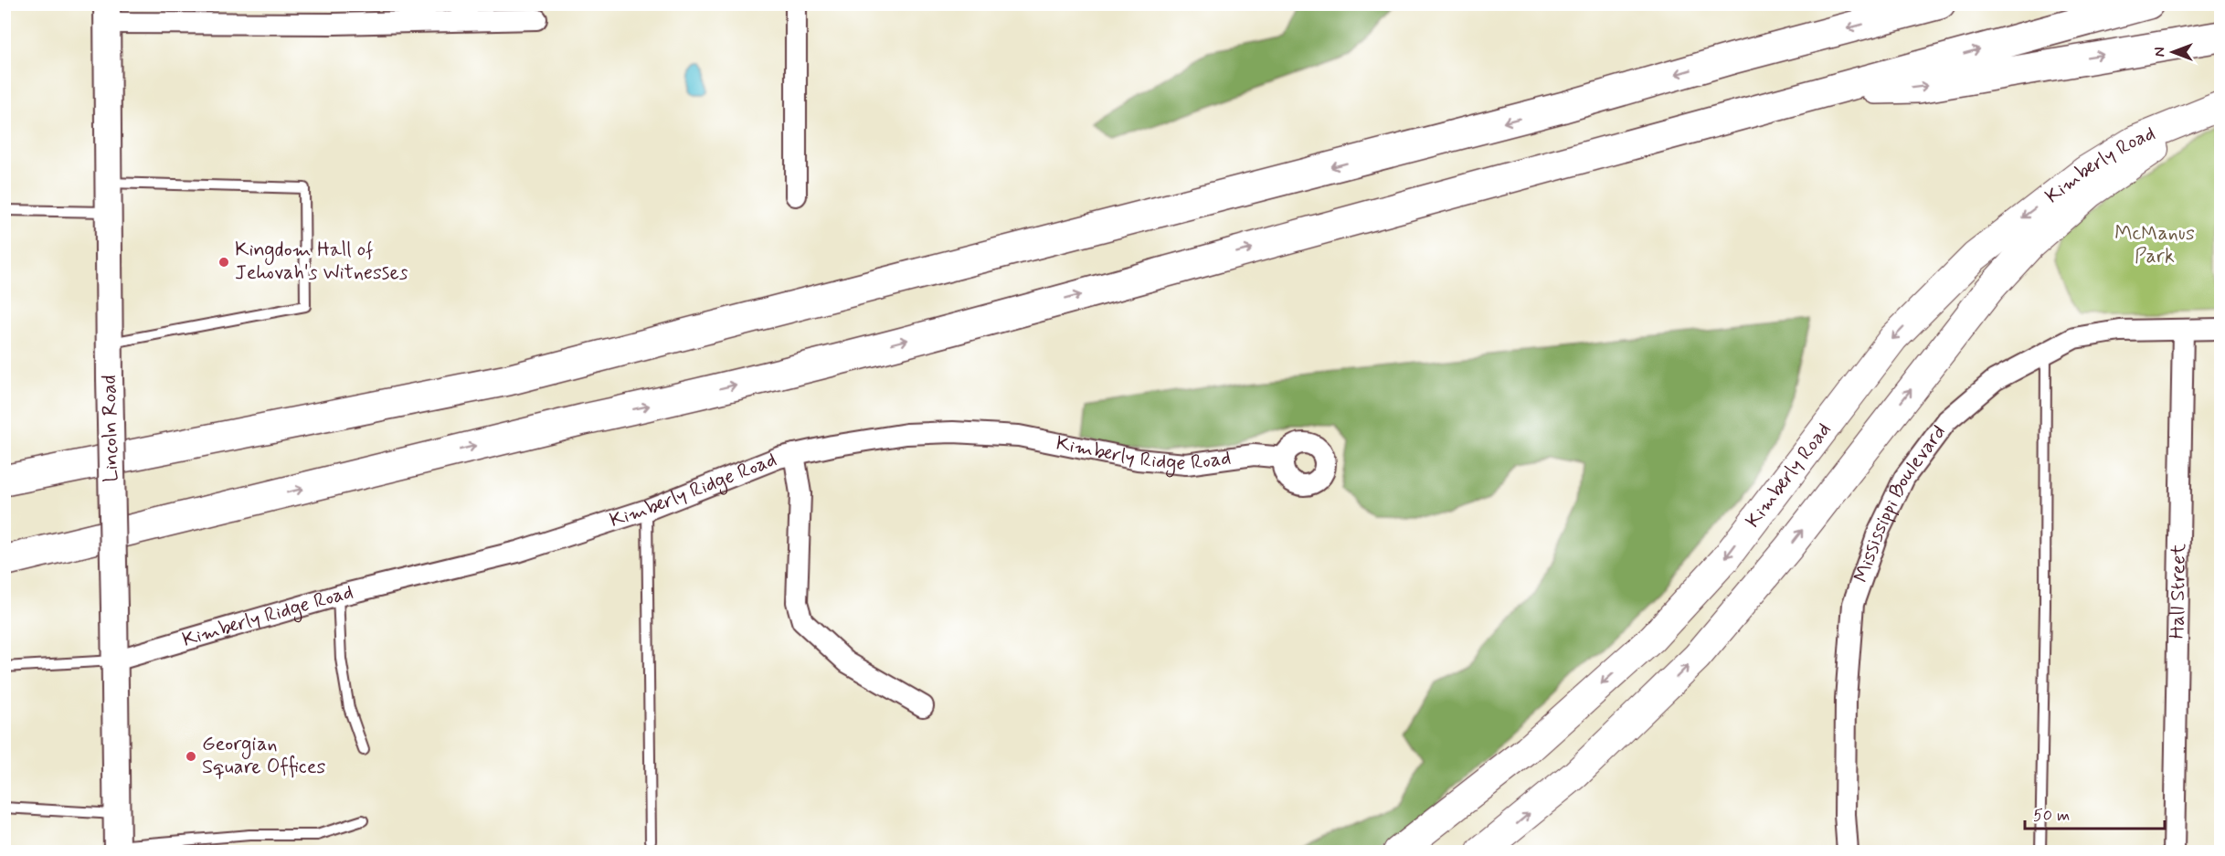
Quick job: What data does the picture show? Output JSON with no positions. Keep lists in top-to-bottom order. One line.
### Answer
{"streets":{"main road":["Kimberly Road"],"street":["Lincoln Road","Kimberly Ridge Road","Mississippi Boulevard","Hall Street"]},"crossings":[["Lincoln Road","Kimberly Ridge Road"],["Mississippi Boulevard","Hall Street"]],"parks":["McManus Park"],"places":["Kingdom Hall of Jehovah's Witnesses","Georgian Square Offices"],"scale_bar":"50 m","north":"left"}
